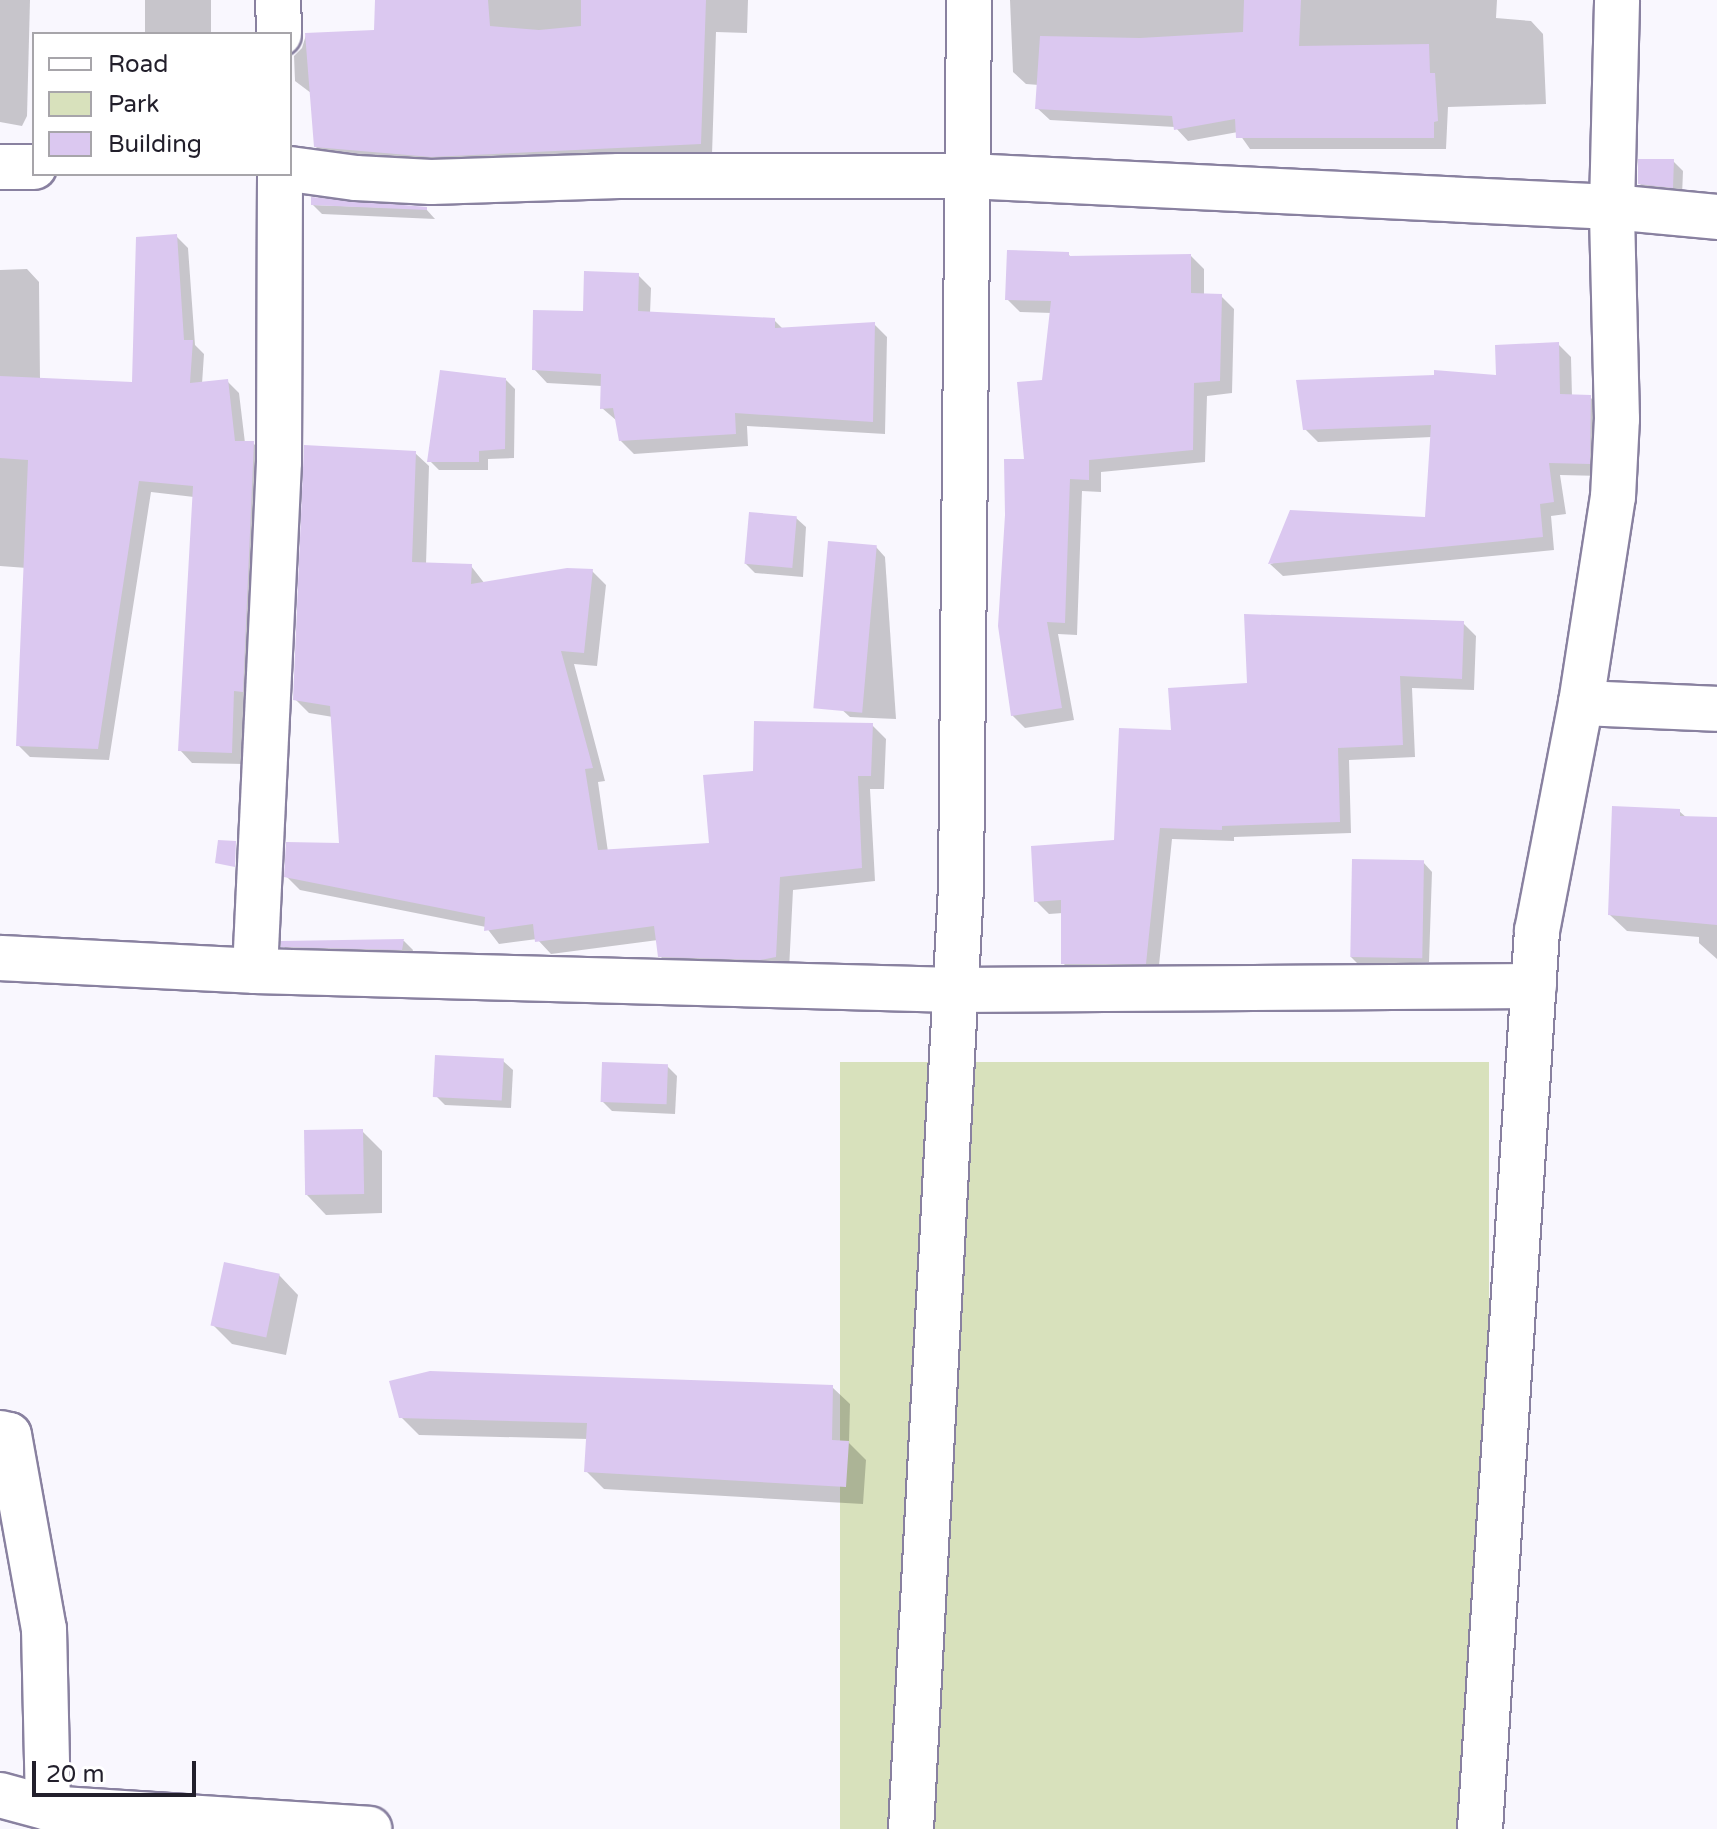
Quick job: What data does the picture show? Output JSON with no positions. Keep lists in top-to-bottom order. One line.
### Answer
{"legend":["Road","Park","Building"],"scale_bar":"20 m"}
